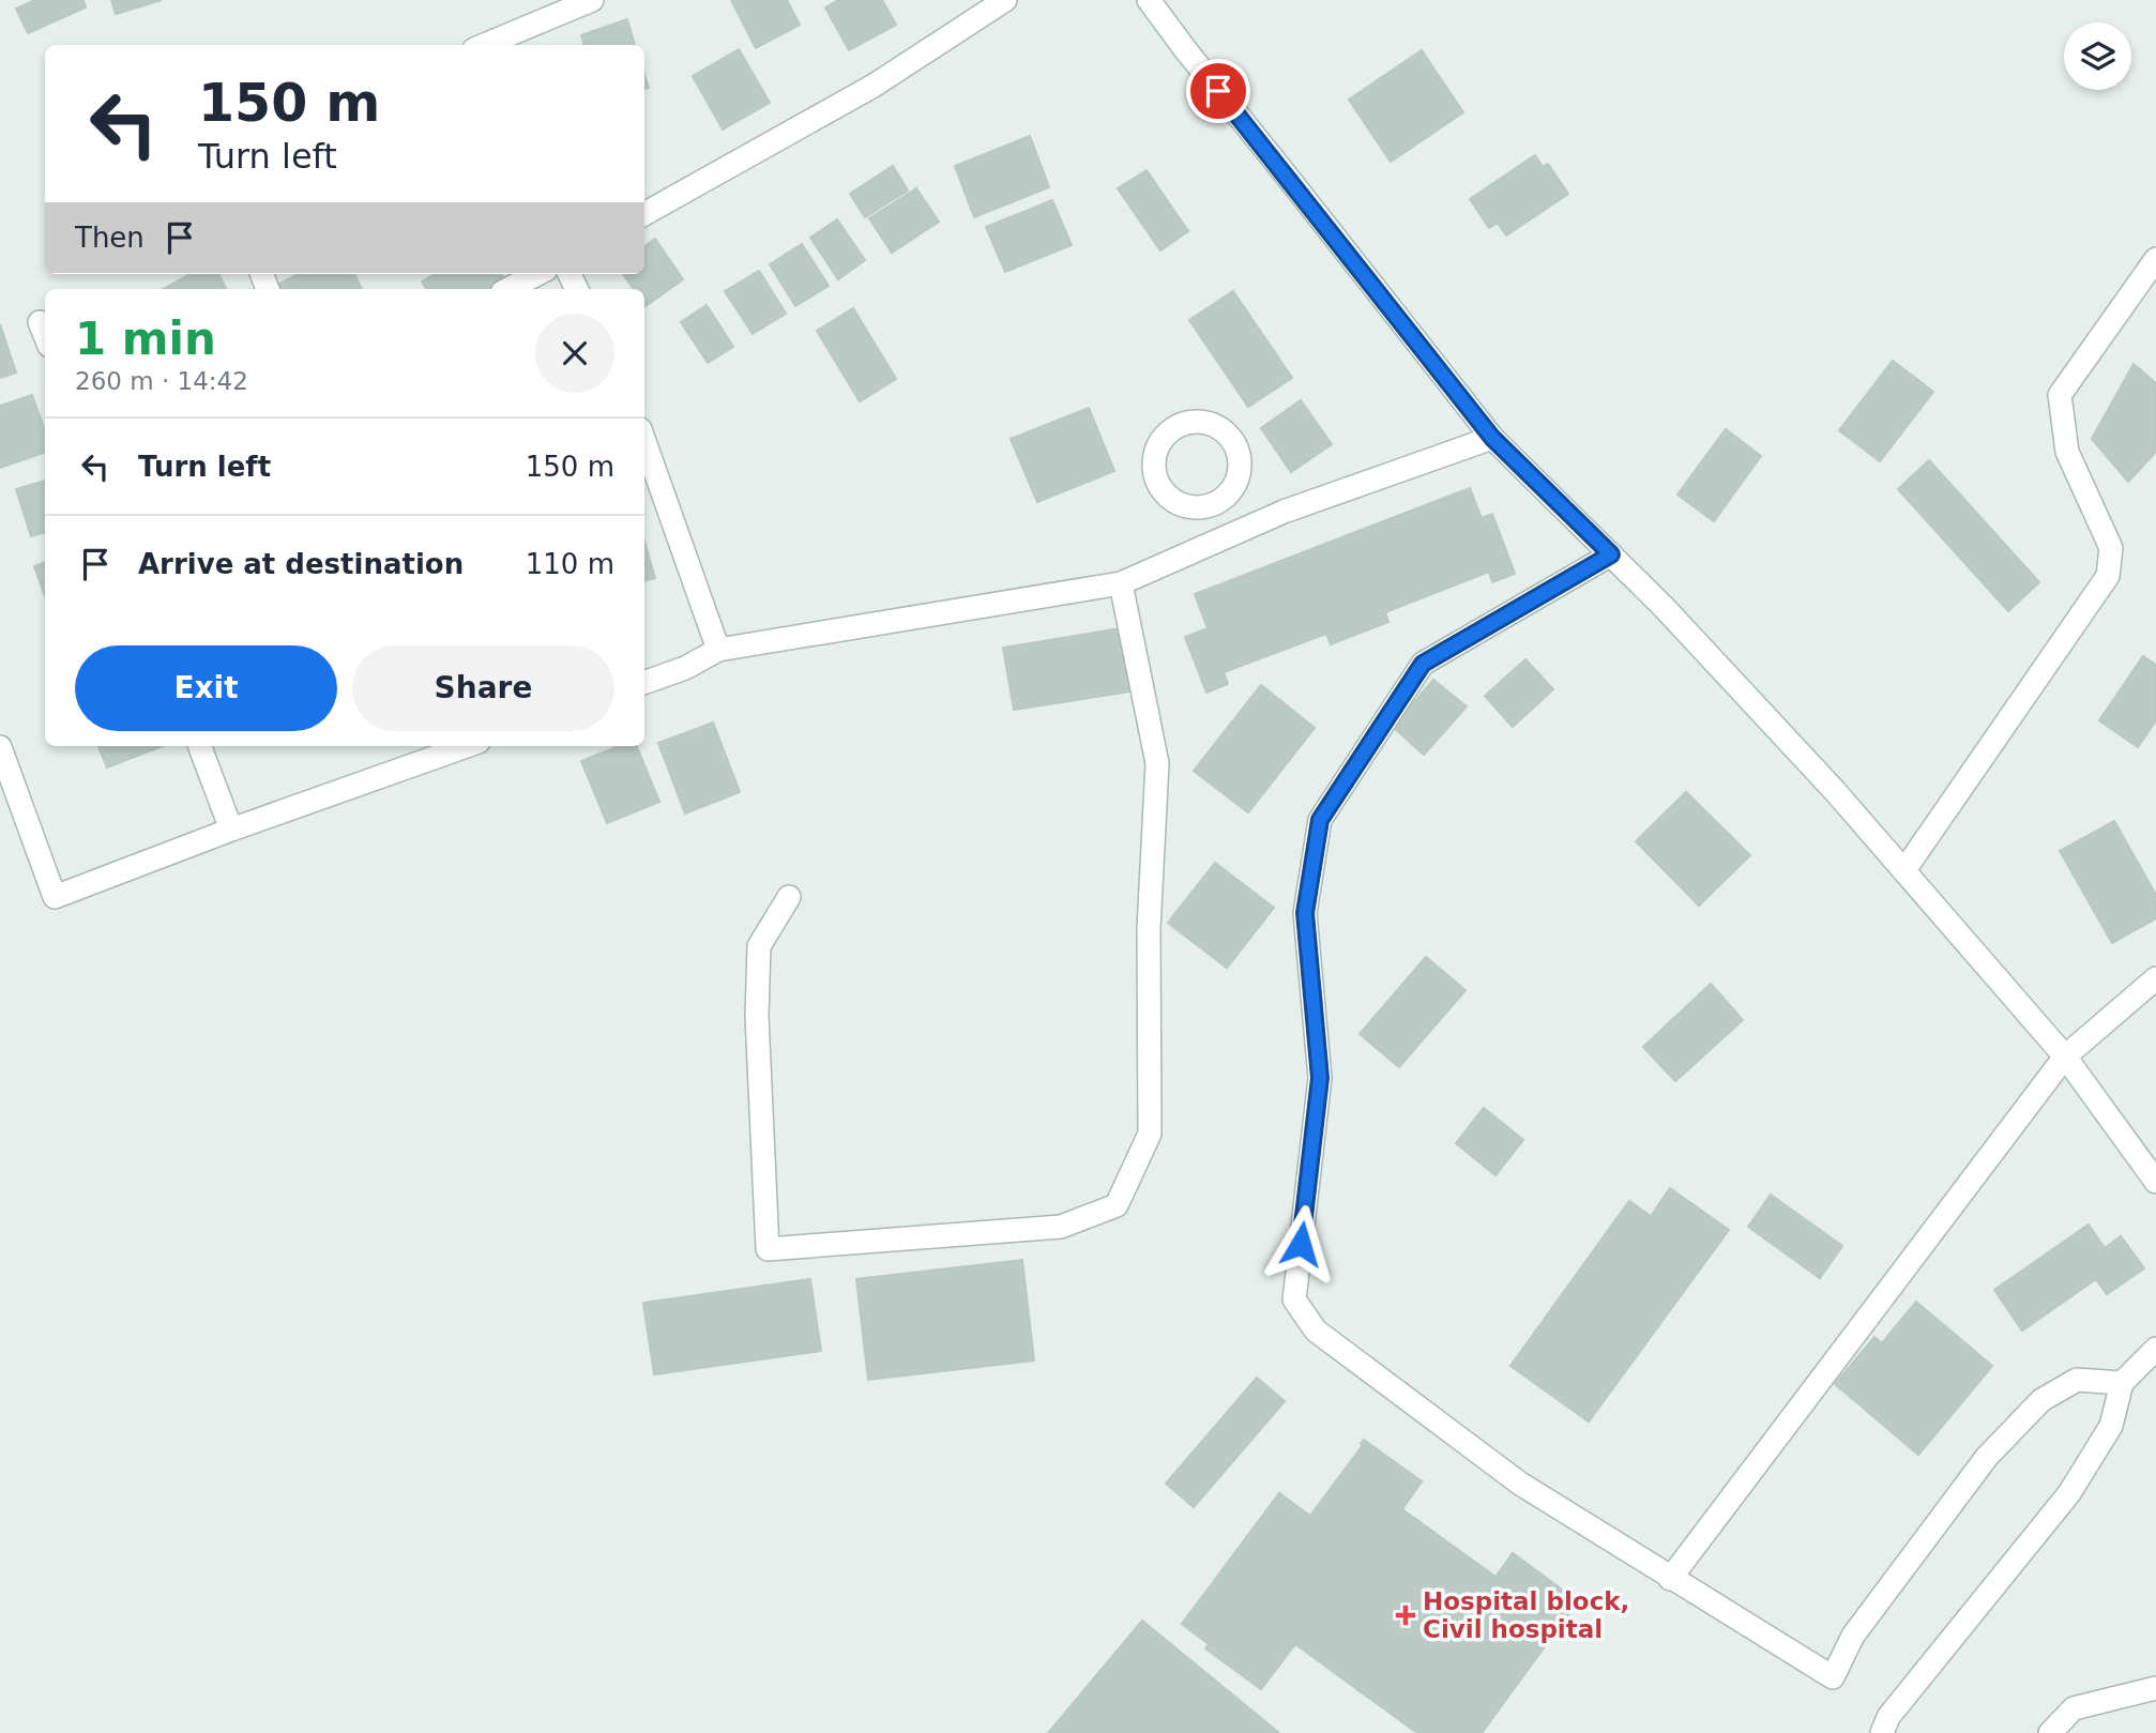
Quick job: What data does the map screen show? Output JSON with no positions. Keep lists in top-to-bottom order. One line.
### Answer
{"places":{"health":["Hospital block, Civil hospital"]},"page":{"turn":["150 m","Turn left"],"then":"Then","heading":["1 min","260 m · 14:42"],"list":[{"name":"Turn left","value":"150 m"},{"name":"Arrive at destination","value":"110 m"}],"buttons":["Exit","Share"]}}
